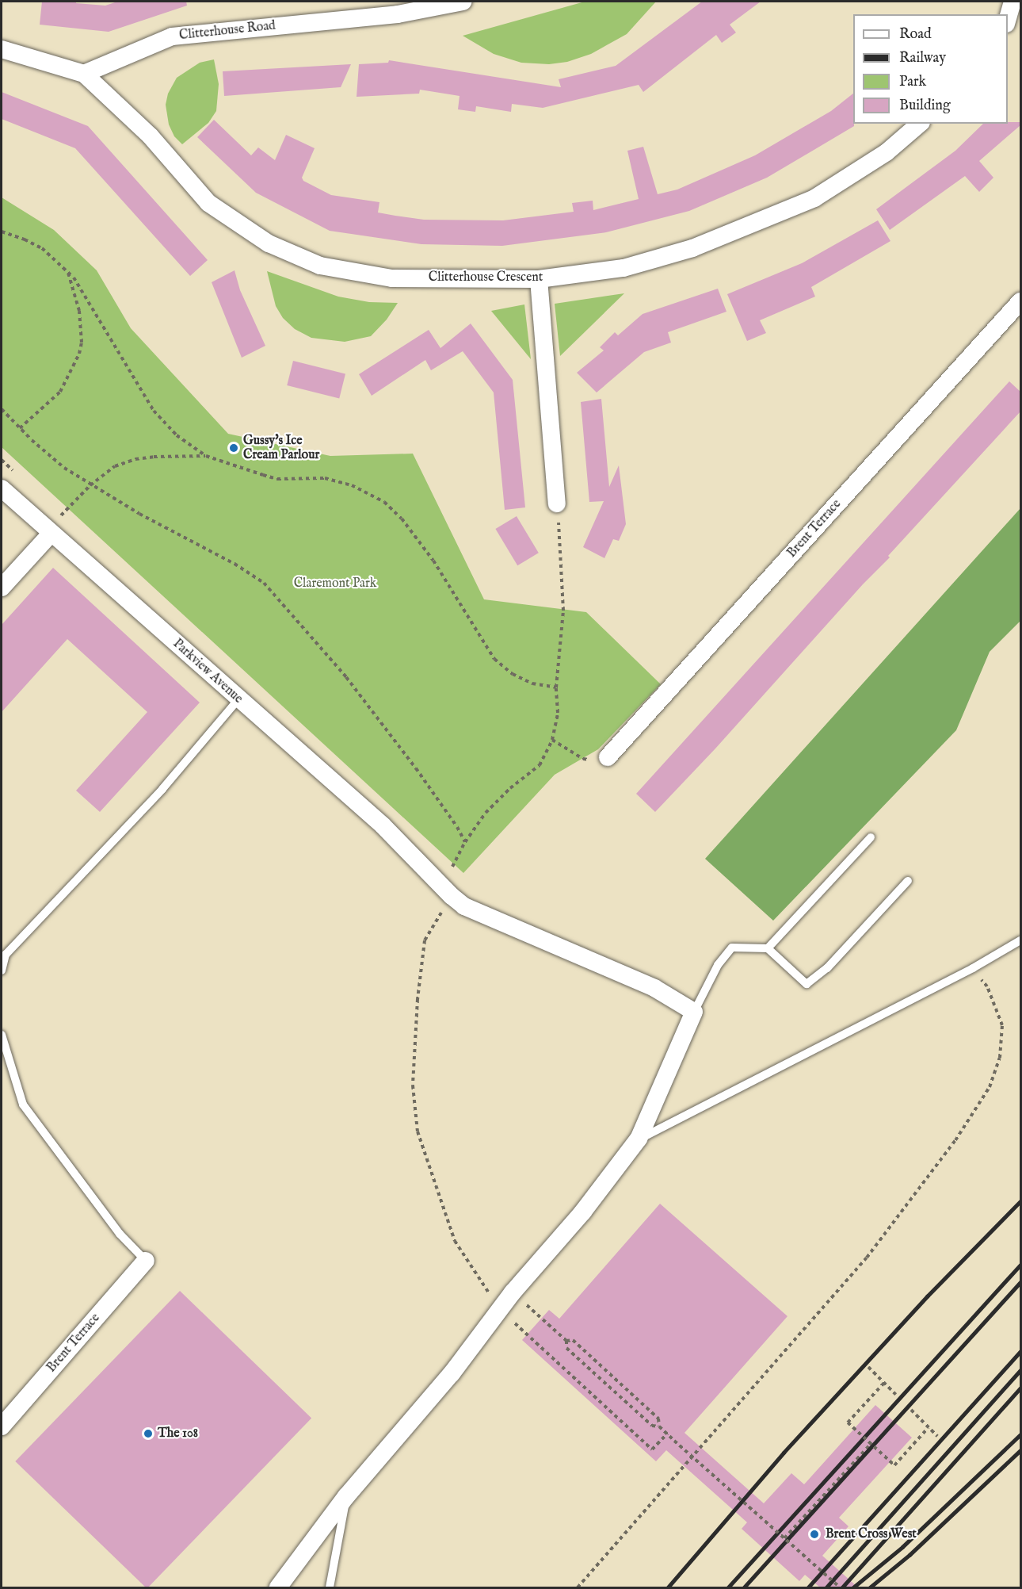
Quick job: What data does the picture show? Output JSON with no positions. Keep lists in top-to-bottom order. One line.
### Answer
{"streets":{"street":["Clitterhouse Road","Clitterhouse Crescent","Brent Terrace","Parkview Avenue"]},"crossings":[["Clitterhouse Road","Clitterhouse Crescent"]],"parks":["Claremont Park"],"places":["Gussy's Ice Cream Parlour","The 108","Brent Cross West"],"legend":["Road","Railway","Park","Building"]}
